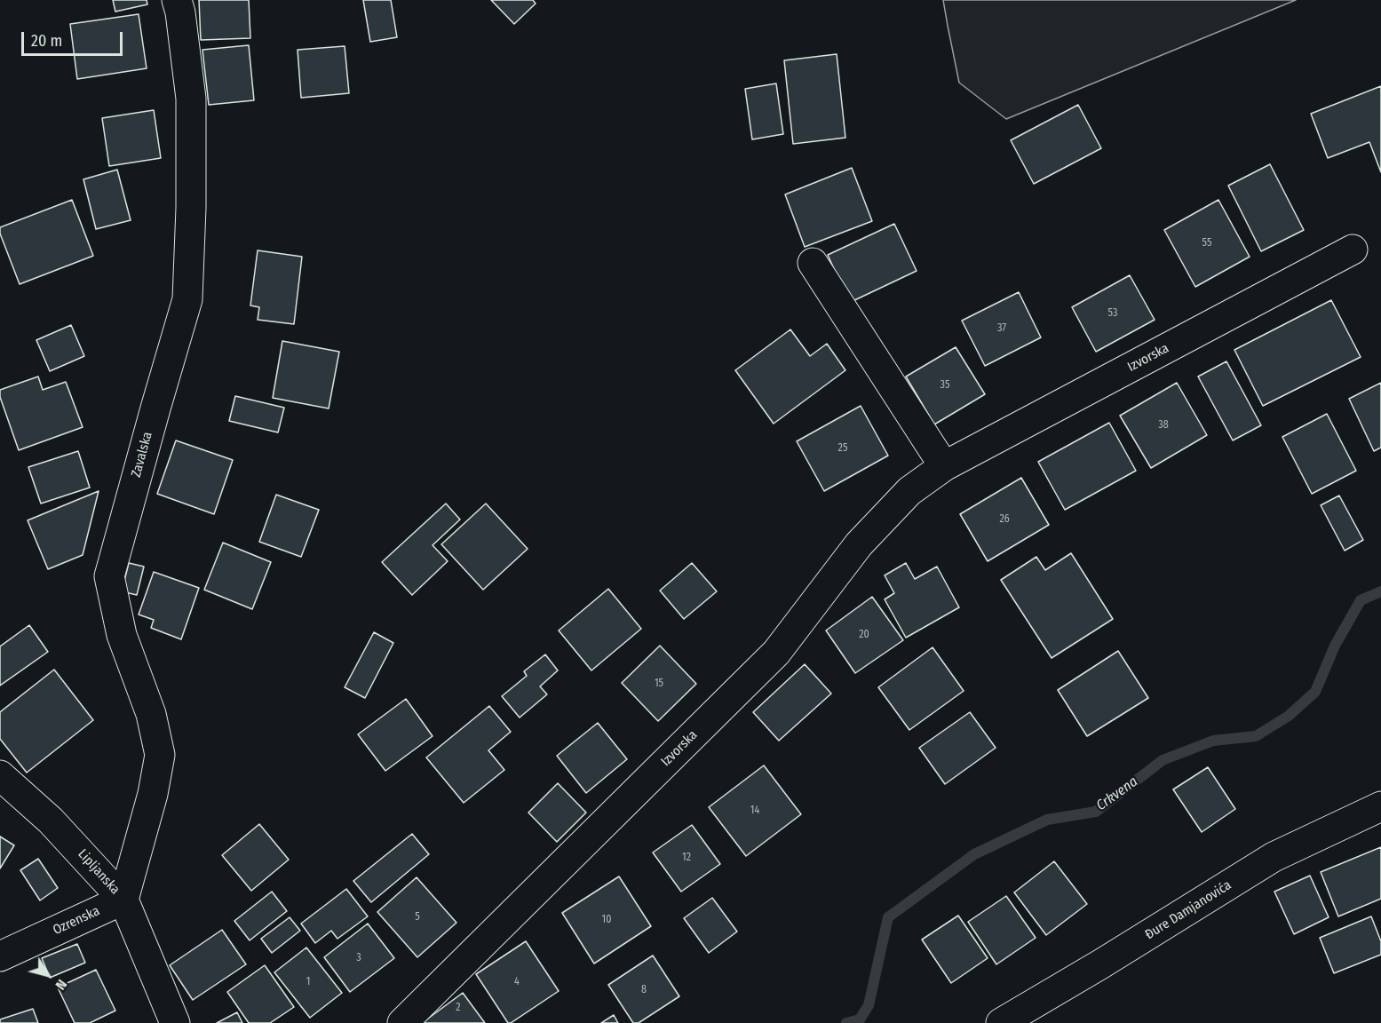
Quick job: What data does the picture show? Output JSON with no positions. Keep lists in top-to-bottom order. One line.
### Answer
{"streets":{"street":["Izvorska","Zavalska","Lipljanska","Đure Damjanovića","Ozrenska"]},"crossings":[["Zavalska","Lipljanska"],["Zavalska","Ozrenska"],["Lipljanska","Ozrenska"]],"water":["Crkvena"],"house_numbers":["55","53","37","35","38","25","26","20","15","14","12","5","10","3","1","4","8","2"],"scale_bar":"20 m","north":"bottom right"}
